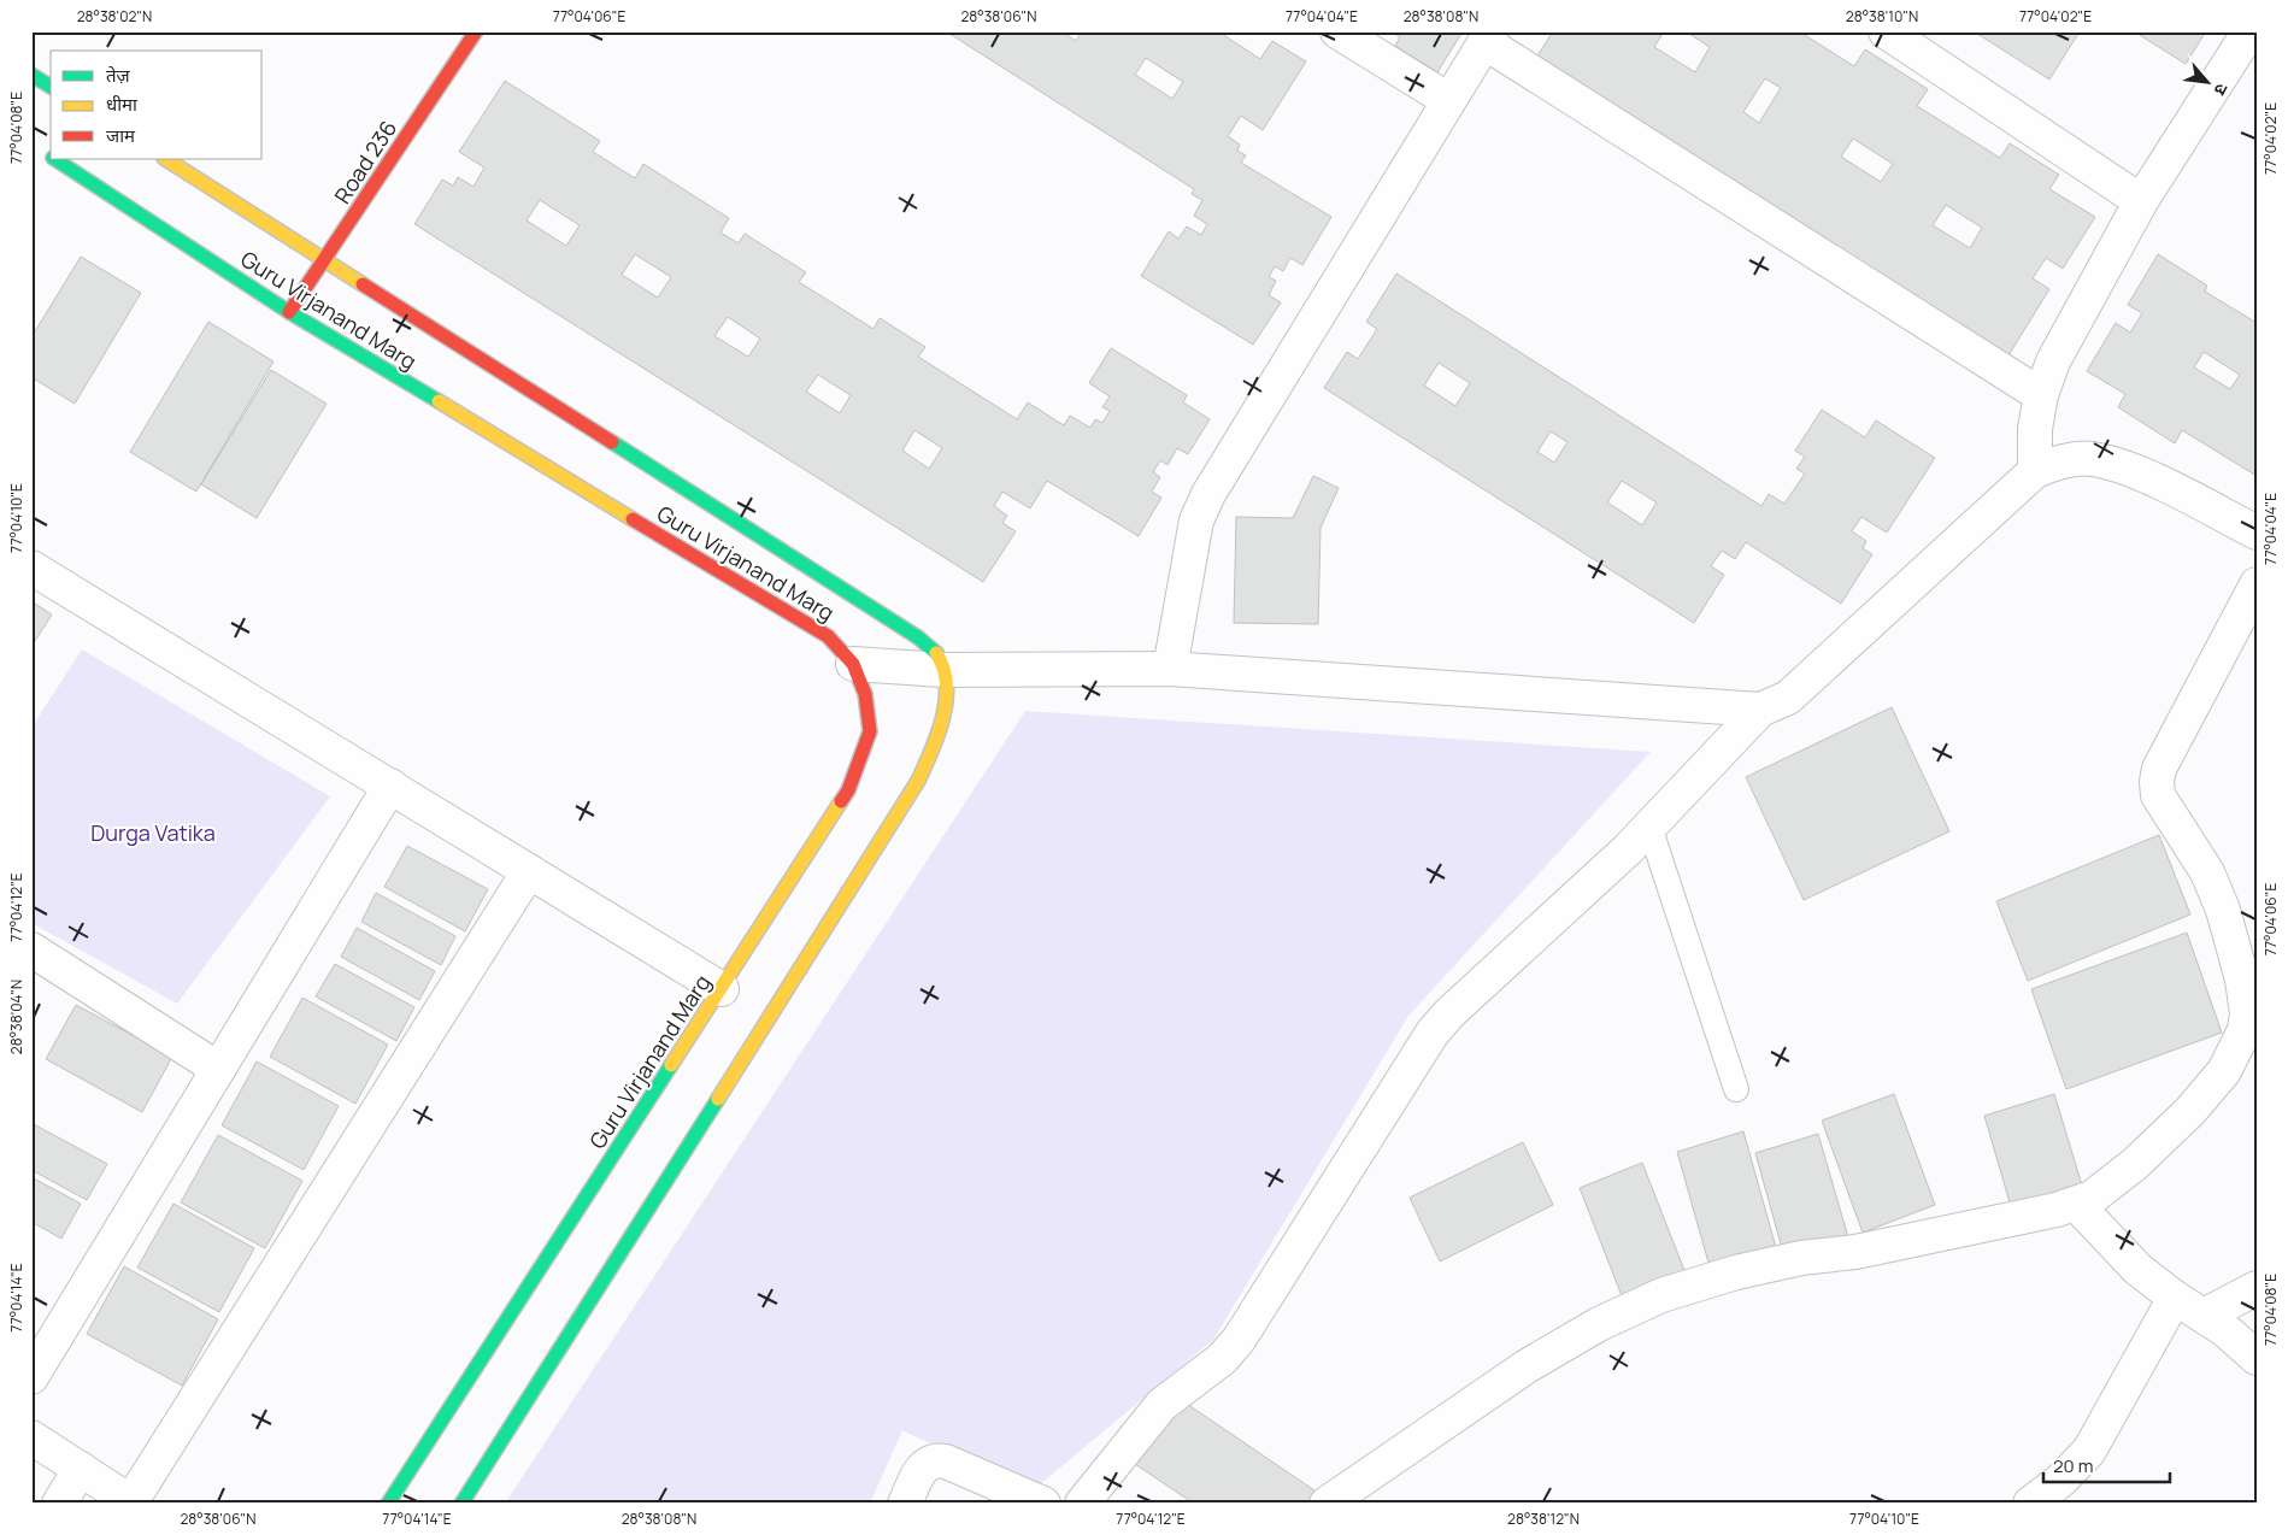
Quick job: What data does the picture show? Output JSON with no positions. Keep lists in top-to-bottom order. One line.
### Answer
{"streets":{"street":["Road 236","Guru Virjanand Marg"]},"crossings":[["Road 236","Guru Virjanand Marg"]],"parks":["Durga Vatika"],"legend":["तेज़","धीमा","जाम"],"scale_bar":"20 m","north":"bottom right","coordinates":["28°38'02\"N","77°04'06\"E","28°38'06\"N","77°04'04\"E","28°38'08\"N","28°38'10\"N","77°04'02\"E","77°04'08\"E","77°04'10\"E","77°04'12\"E","28°38'04\"N","77°04'14\"E","28°38'12\"N"]}
